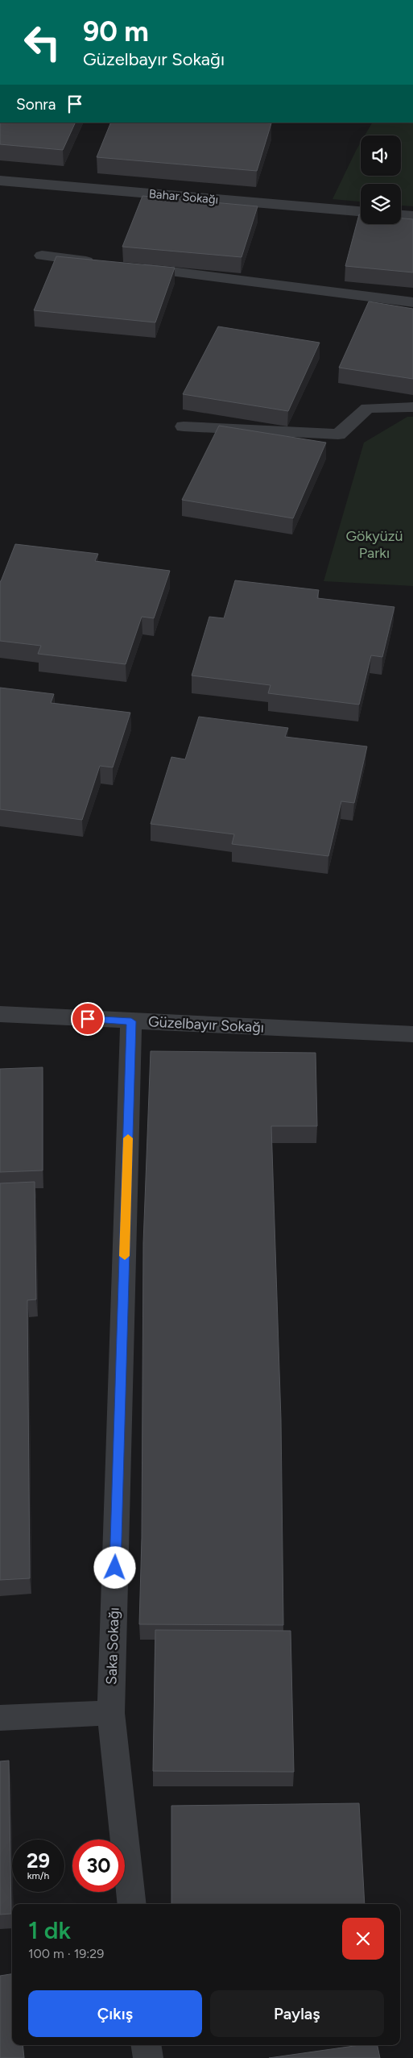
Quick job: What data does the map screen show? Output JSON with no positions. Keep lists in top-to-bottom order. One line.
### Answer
{"streets":{"street":["Bahar Sokağı","Güzelbayır Sokağı","Saka Sokağı"]},"crossings":[["Güzelbayır Sokağı","Saka Sokağı"]],"parks":["Gökyüzü Parkı"],"page":{"turn":["90 m","Güzelbayır Sokağı"],"then":"Sonra","speed":"29 km/h","limit":"30","heading":["1 dk","100 m · 19:29"],"buttons":["Çıkış","Paylaş"]}}
